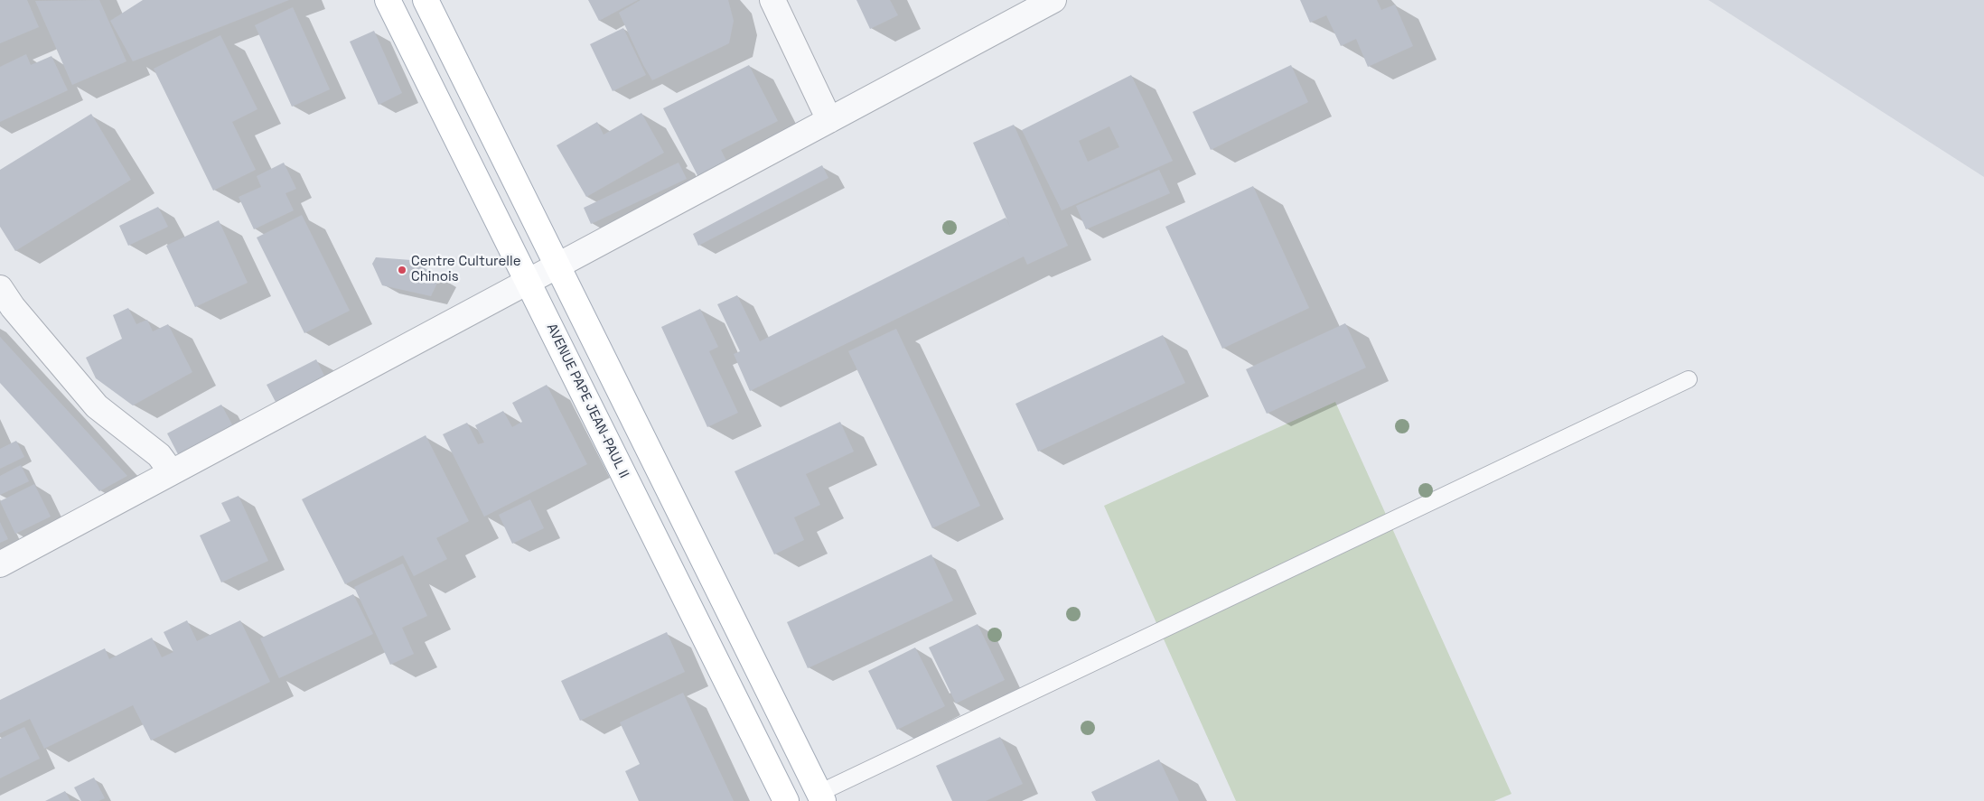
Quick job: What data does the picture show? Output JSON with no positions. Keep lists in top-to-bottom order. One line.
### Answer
{"streets":{"main road":["AVENUE PAPE JEAN-PAUL II"]},"places":["Centre Culturelle Chinois"]}
